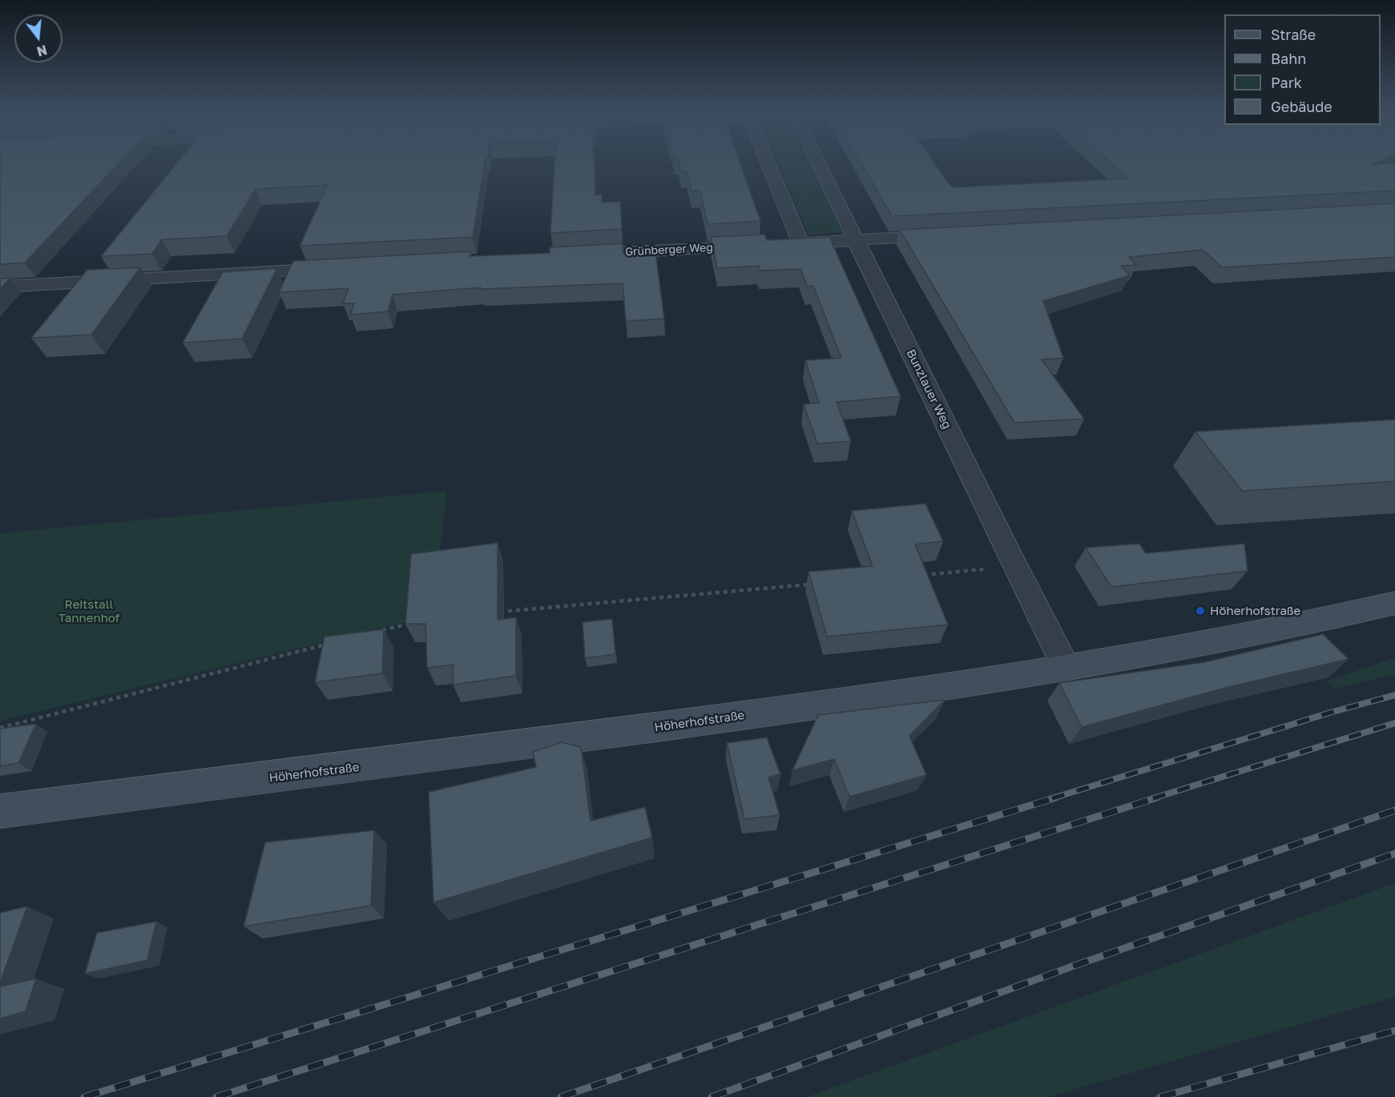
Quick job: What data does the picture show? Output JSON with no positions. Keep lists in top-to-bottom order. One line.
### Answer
{"streets":{"street":["Grünberger Weg","Bunzlauer Weg","Höherhofstraße"]},"crossings":[["Bunzlauer Weg","Höherhofstraße"]],"parks":["Reitstall Tannenhof"],"places":["Höherhofstraße"],"legend":["Straße","Bahn","Park","Gebäude"],"north":"bottom"}
